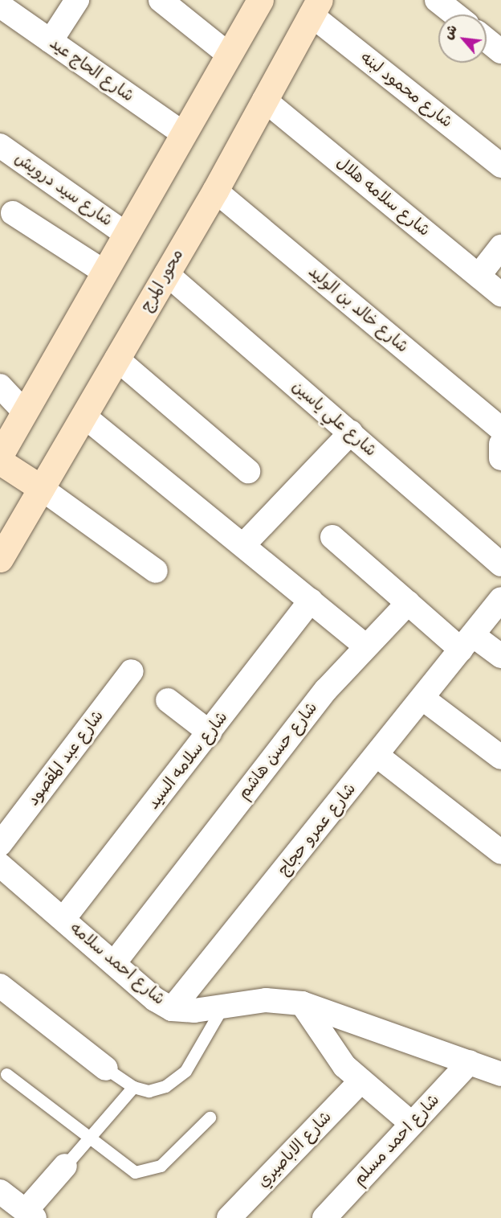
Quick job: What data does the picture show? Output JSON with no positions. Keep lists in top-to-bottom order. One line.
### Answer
{"streets":{"main road":["محور المرج"],"street":["شارع الحاج عيد","شارع محمود لبنه","شارع سيد درويش","شارع سلامه هلال","شارع خالد بن الوليد","شارع علي ياسين","شارع حسن هاشم","شارع عبد المقصود","شارع سلامه السيد","شارع عمرو حجاج","شارع احمد سلامه","شارع احمد مسلم","شارع الاباصيري"]},"crossings":[["شارع محمود لبنه","محور المرج"],["شارع سلامه هلال","محور المرج"],["محور المرج","شارع خالد بن الوليد"],["محور المرج","شارع علي ياسين"],["شارع حسن هاشم","شارع احمد سلامه"],["شارع سلامه السيد","شارع احمد سلامه"],["شارع عمرو حجاج","شارع احمد سلامه"],["شارع احمد سلامه","شارع احمد مسلم"]],"north":"top left"}
